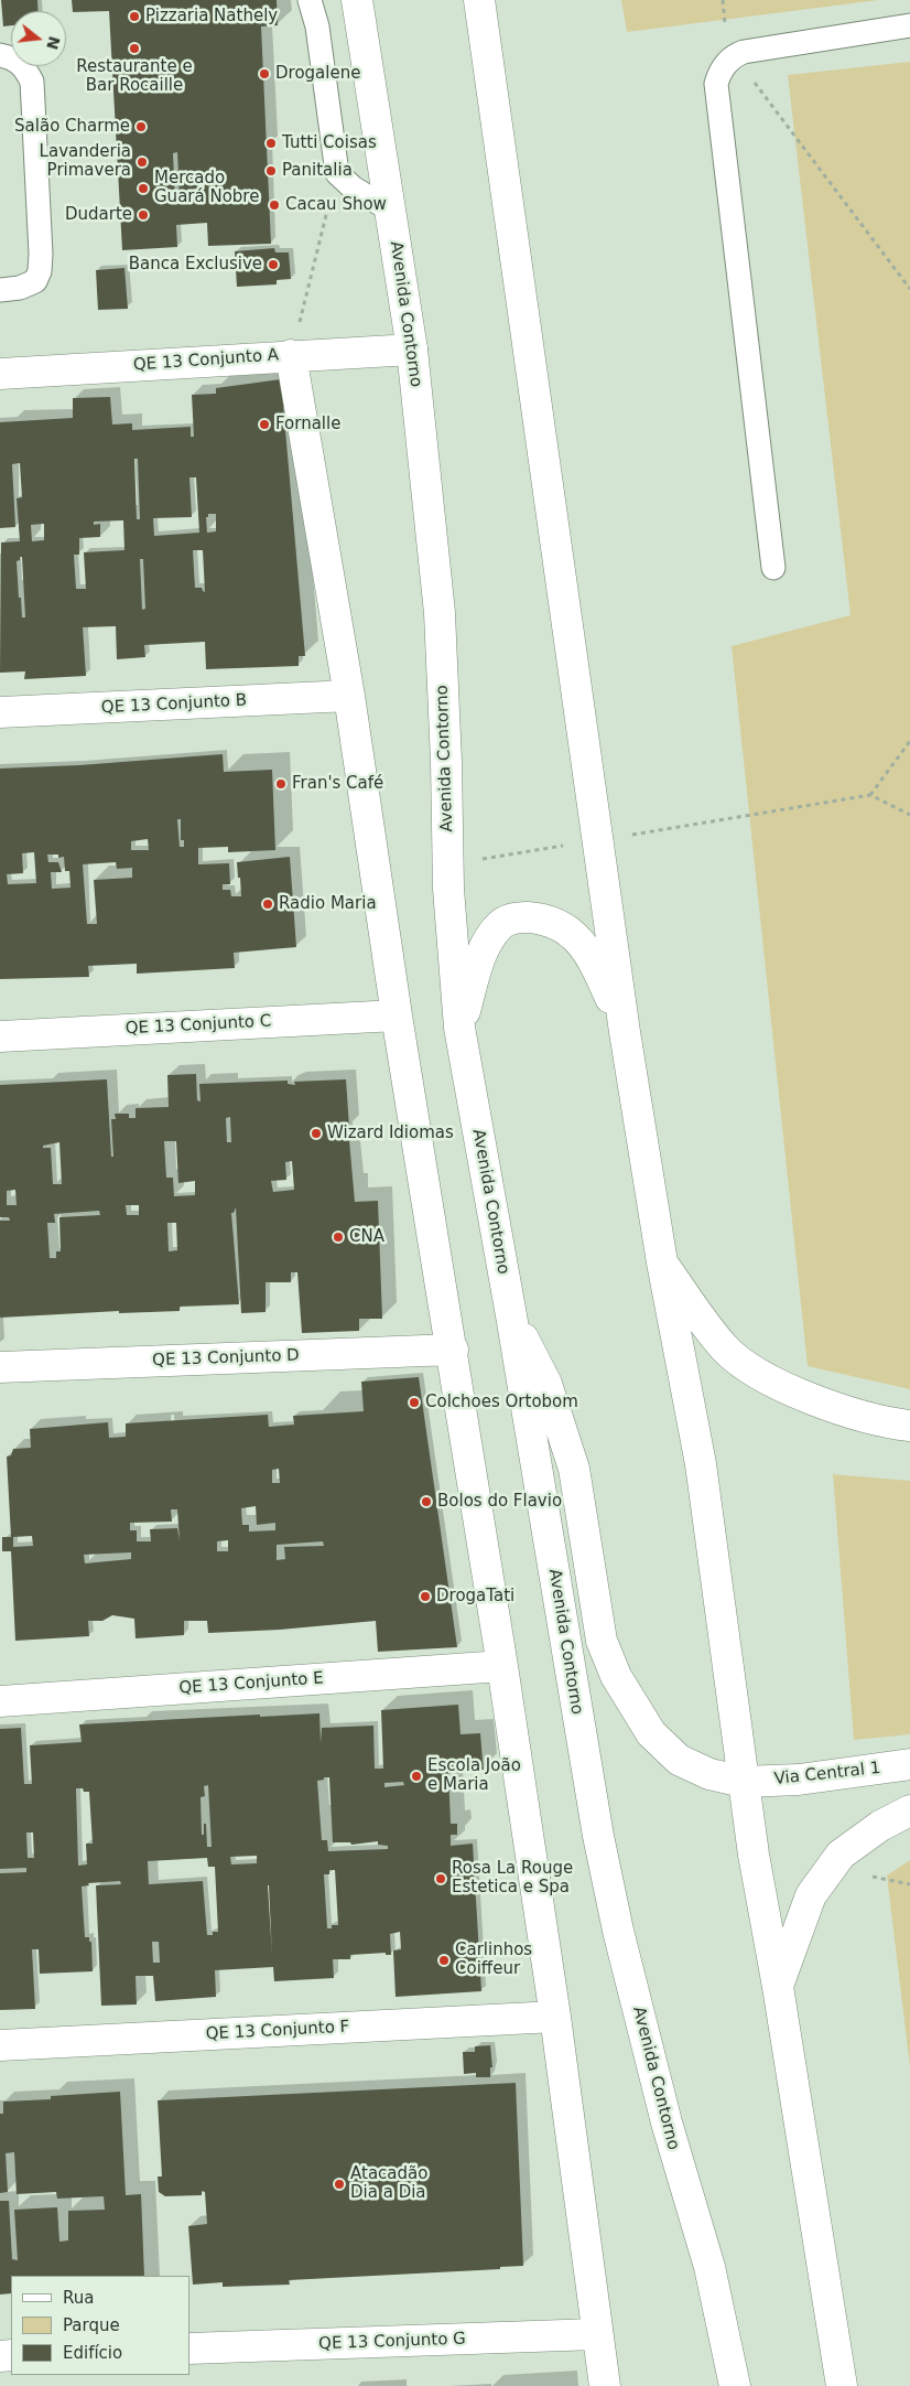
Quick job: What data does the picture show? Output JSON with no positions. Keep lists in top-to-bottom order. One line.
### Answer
{"streets":{"main road":["Avenida Contorno","QE 13 Conjunto A","QE 13 Conjunto B","QE 13 Conjunto C","QE 13 Conjunto D","QE 13 Conjunto E","Via Central 1","QE 13 Conjunto F","QE 13 Conjunto G"]},"crossings":[["Avenida Contorno","QE 13 Conjunto A"],["Avenida Contorno","Via Central 1"]],"places":["Pizzaria Nathely","Restaurante e Bar Rocaille","Drogalene","Salão Charme","Tutti Coisas","Lavanderia Primavera","Panitalia","Mercado Guará Nobre","Cacau Show","Dudarte","Banca Exclusive","Fornalle","Fran's Café","Radio Maria","Wizard Idiomas","CNA","Colchoes Ortobom","Bolos do Flavio","DrogaTati","Escola João e Maria","Rosa La Rouge Estetica e Spa","Carlinhos Coiffeur","Atacadão Dia a Dia"],"legend":["Rua","Parque","Edifício"],"north":"right"}
